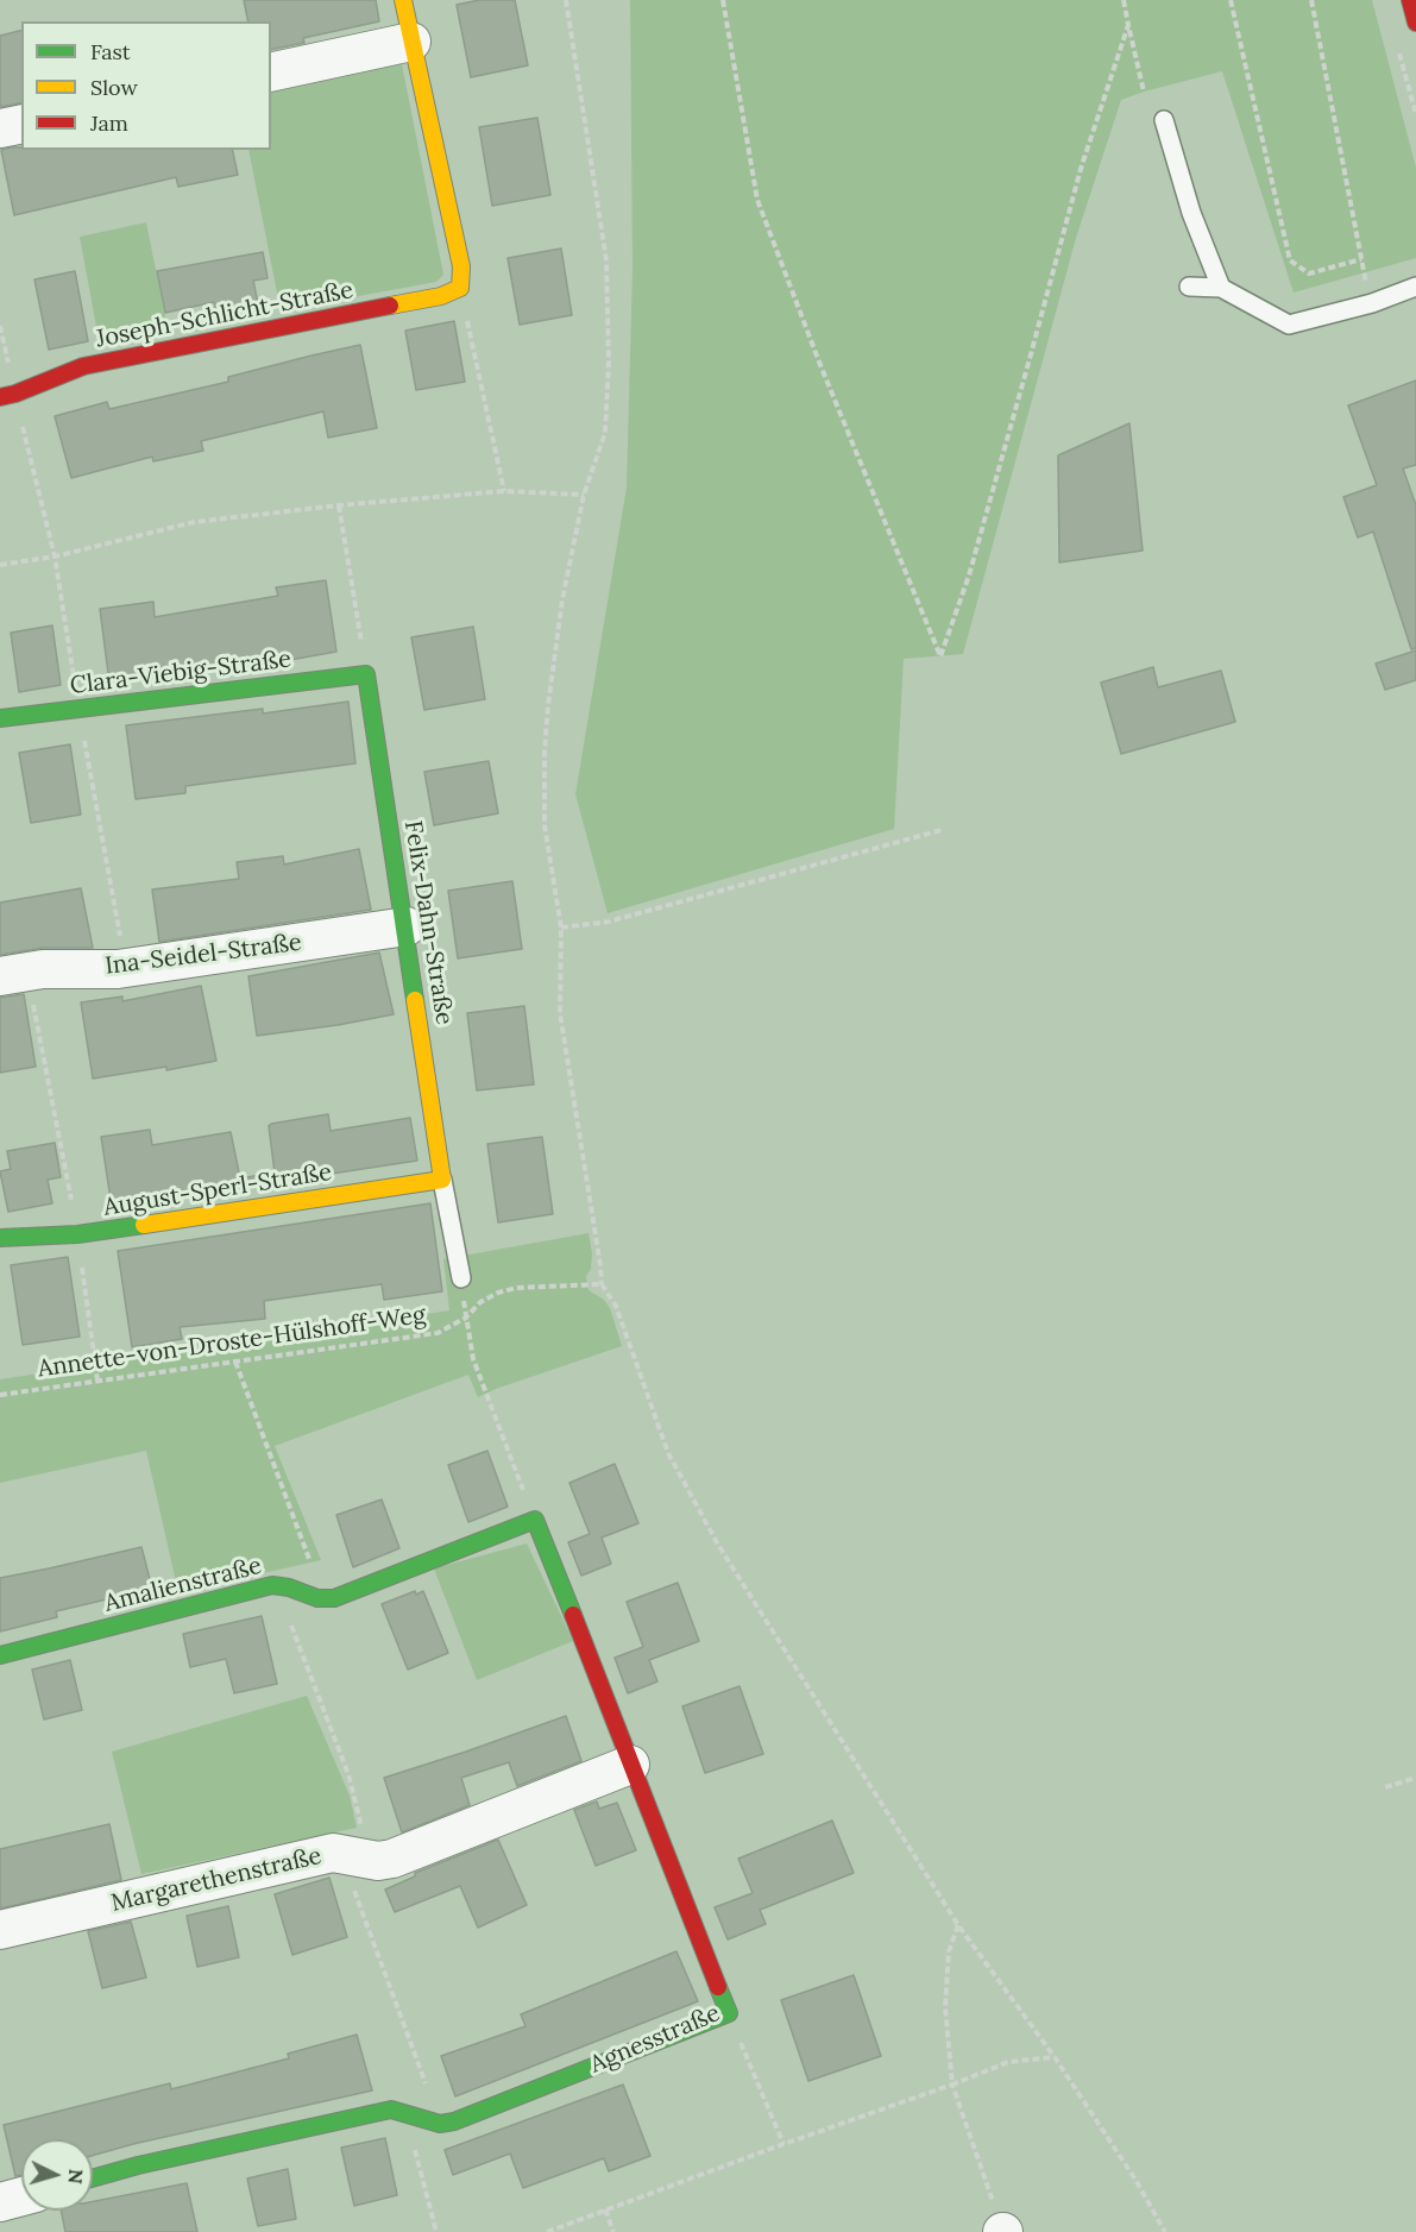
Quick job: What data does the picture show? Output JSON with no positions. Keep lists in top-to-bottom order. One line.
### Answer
{"streets":{"street":["Joseph-Schlicht-Straße","Clara-Viebig-Straße","Felix-Dahn-Straße","Ina-Seidel-Straße","August-Sperl-Straße","Amalienstraße","Margarethenstraße","Agnesstraße"],"path":["Annette-von-Droste-Hülshoff-Weg"]},"crossings":[["Clara-Viebig-Straße","Felix-Dahn-Straße"],["Felix-Dahn-Straße","Ina-Seidel-Straße"],["Felix-Dahn-Straße","August-Sperl-Straße"],["Margarethenstraße","Agnesstraße"]],"legend":["Fast","Slow","Jam"],"north":"right"}
